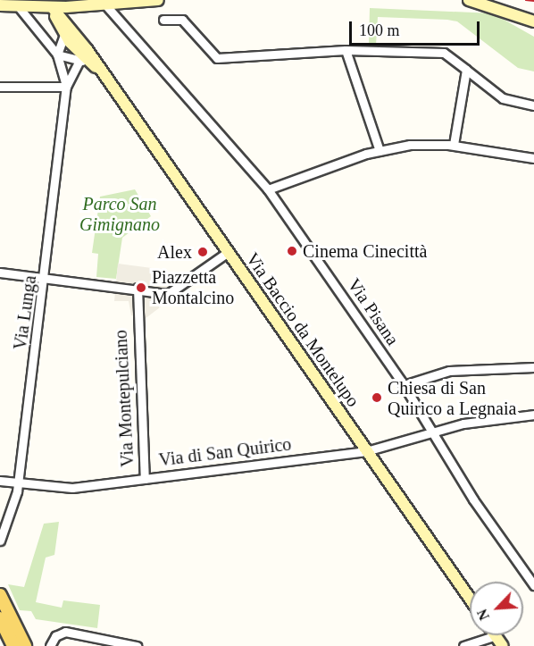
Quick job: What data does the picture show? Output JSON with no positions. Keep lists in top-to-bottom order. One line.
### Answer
{"streets":{"street":["Via Pisana","Via Lunga","Via Baccio da Montelupo","Via Montepulciano","Via di San Quirico"]},"crossings":[["Via Pisana","Via di San Quirico"],["Via Lunga","Via Baccio da Montelupo"],["Via Lunga","Via di San Quirico"],["Via Baccio da Montelupo","Via di San Quirico"],["Via Montepulciano","Via di San Quirico"]],"parks":["Parco San Gimignano"],"places":["Cinema Cinecittà","Alex","Piazzetta Montalcino","Chiesa di San Quirico a Legnaia"],"scale_bar":"100 m","north":"bottom left"}
